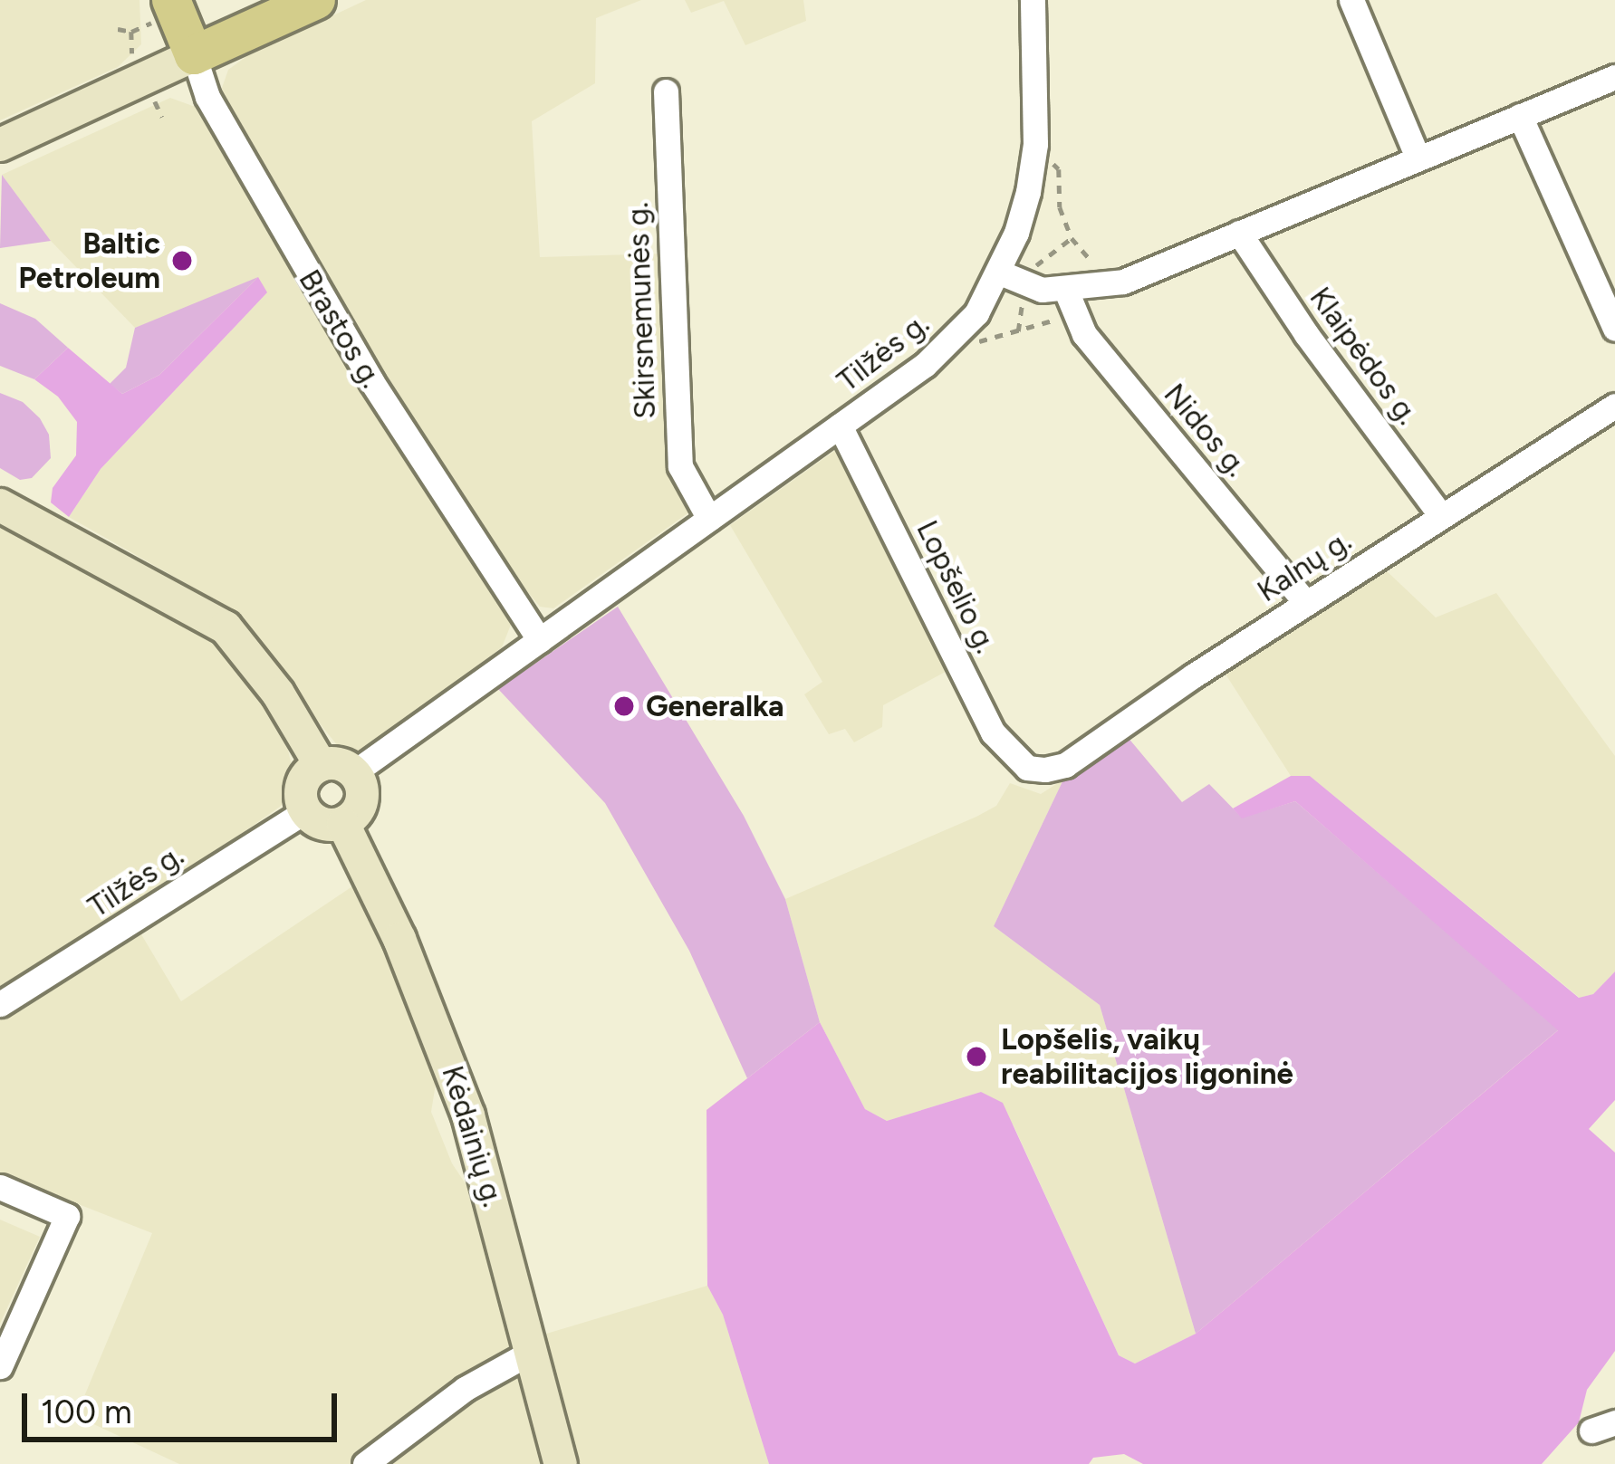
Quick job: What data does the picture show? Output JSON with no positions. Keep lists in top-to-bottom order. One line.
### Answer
{"streets":{"main road":["Brastos g.","Kėdainių g."],"street":["Skirsnemunės g.","Tilžės g.","Klaipėdos g.","Nidos g.","Kalnų g.","Lopšelio g."]},"crossings":[["Skirsnemunės g.","Tilžės g."],["Brastos g.","Tilžės g."],["Tilžės g.","Lopšelio g."],["Tilžės g.","Kėdainių g."],["Klaipėdos g.","Kalnų g."],["Nidos g.","Kalnų g."],["Kalnų g.","Lopšelio g."]],"places":["Baltic Petroleum","Generalka","Lopšelis, vaikų reabilitacijos ligoninė"],"scale_bar":"100 m"}
